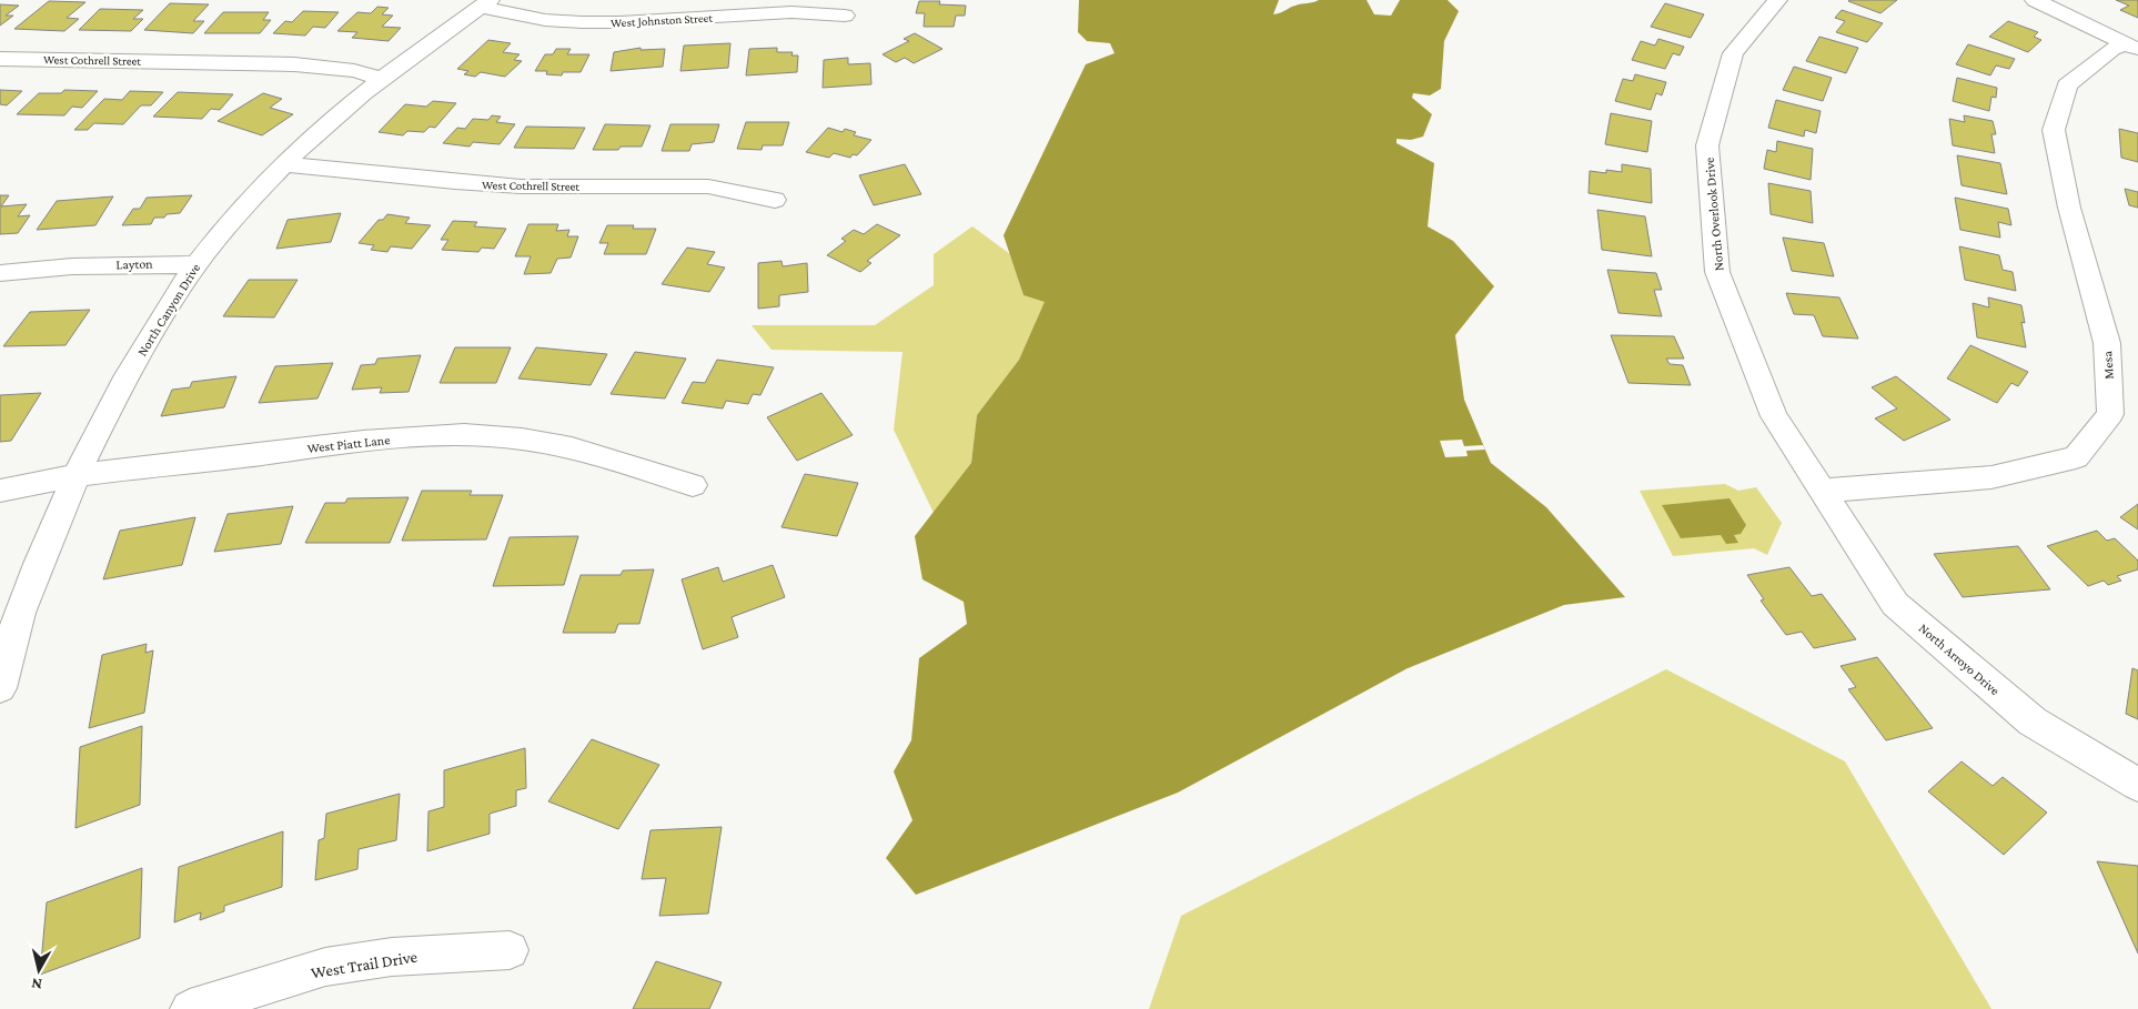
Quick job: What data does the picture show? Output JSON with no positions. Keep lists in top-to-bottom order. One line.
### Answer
{"streets":{"street":["West Johnston Street","West Cothrell Street","North Overlook Drive","Layton","North Canyon Drive","Mesa","West Piatt Lane","North Arroyo Drive","West Trail Drive"]},"crossings":[["West Johnston Street","North Canyon Drive"],["West Cothrell Street","North Canyon Drive"],["North Overlook Drive","Mesa"],["North Overlook Drive","North Arroyo Drive"],["Layton","North Canyon Drive"],["North Canyon Drive","West Piatt Lane"],["Mesa","North Arroyo Drive"]],"north":"bottom"}
